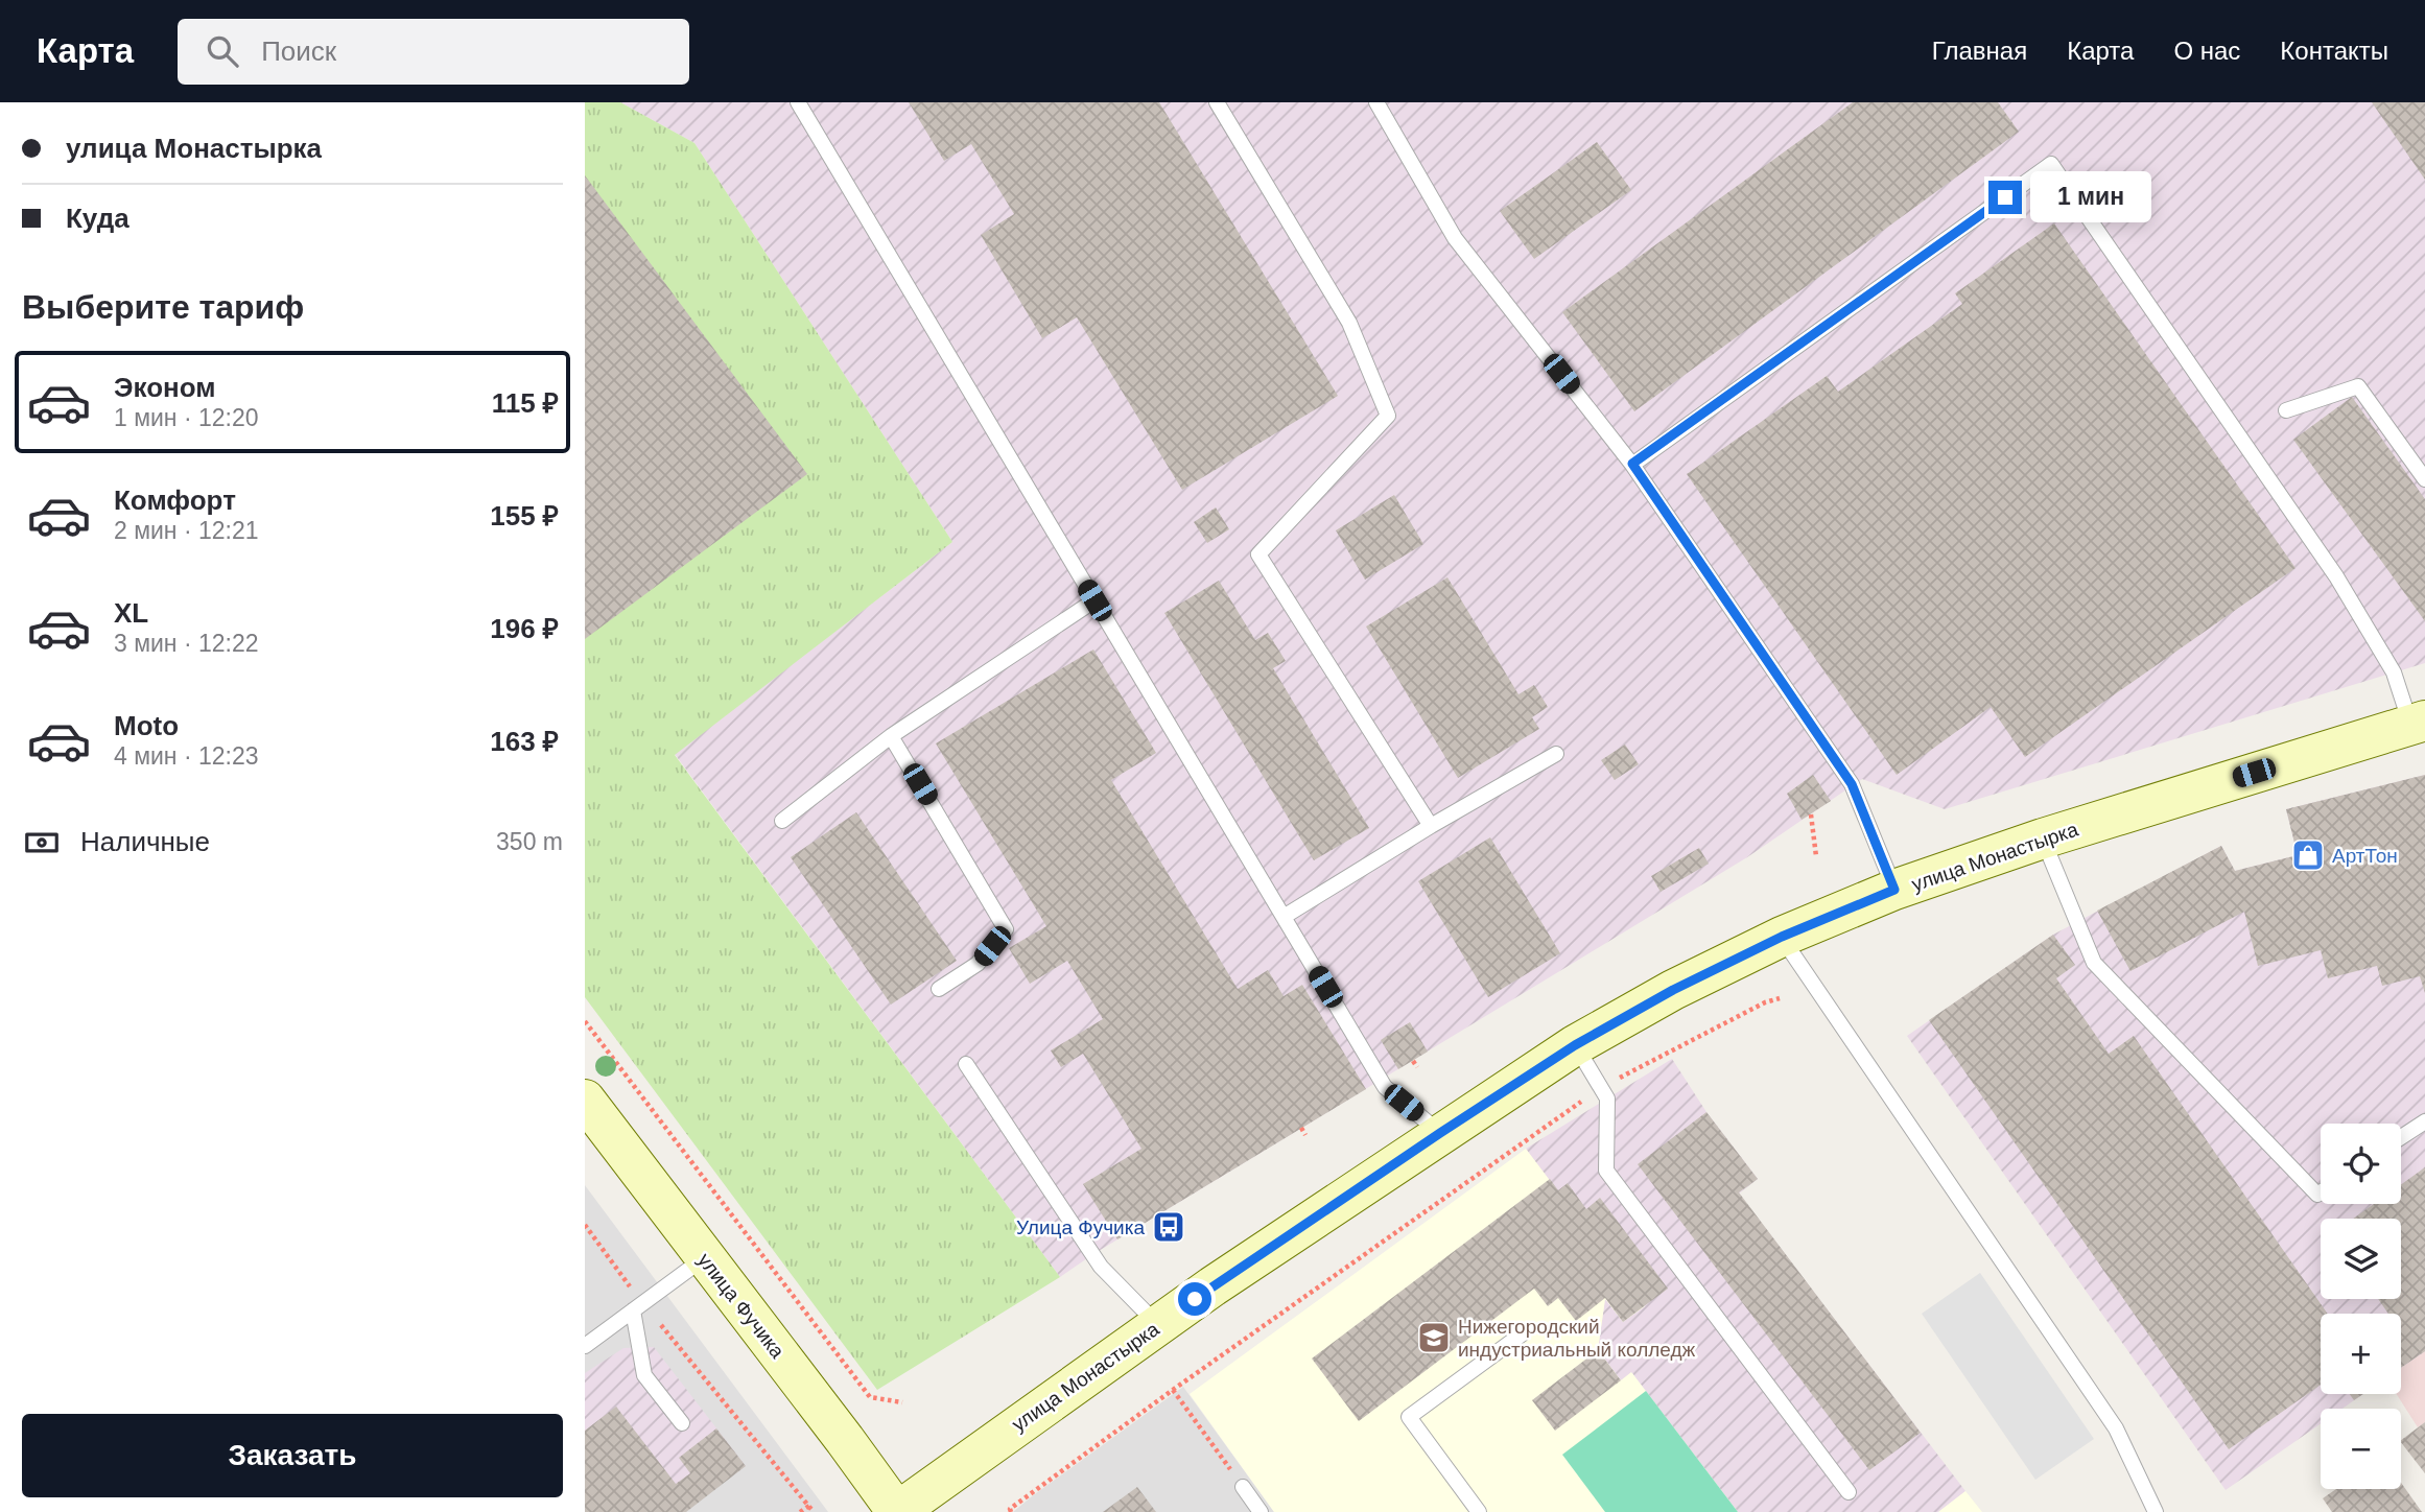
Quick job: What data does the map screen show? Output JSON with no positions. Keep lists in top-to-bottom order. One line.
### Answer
{"streets":{"street":["улица Монастырка","улица Фучика"]},"crossings":[["улица Монастырка","улица Фучика"]],"places":{"shop":["АртТон"],"bus stop":["Улица Фучика"],"school or university":["Нижегородский индустриальный колледж"]},"page":{"header":"Карта","search":"Поиск","nav":["Главная","Карта","О нас","Контакты"],"banner":["улица Монастырка","Куда"],"bubble":"1 мин","heading":"Выберите тариф","list":[{"name":"Эконом","note":"1 мин · 12:20","value":"115 ₽"},{"name":"Комфорт","note":"2 мин · 12:21","value":"155 ₽"},{"name":"XL","note":"3 мин · 12:22","value":"196 ₽"},{"name":"Moto","note":"4 мин · 12:23","value":"163 ₽"}],"pay":["Наличные","350 m"],"map_buttons":["+","−"],"buttons":"Заказать"}}
